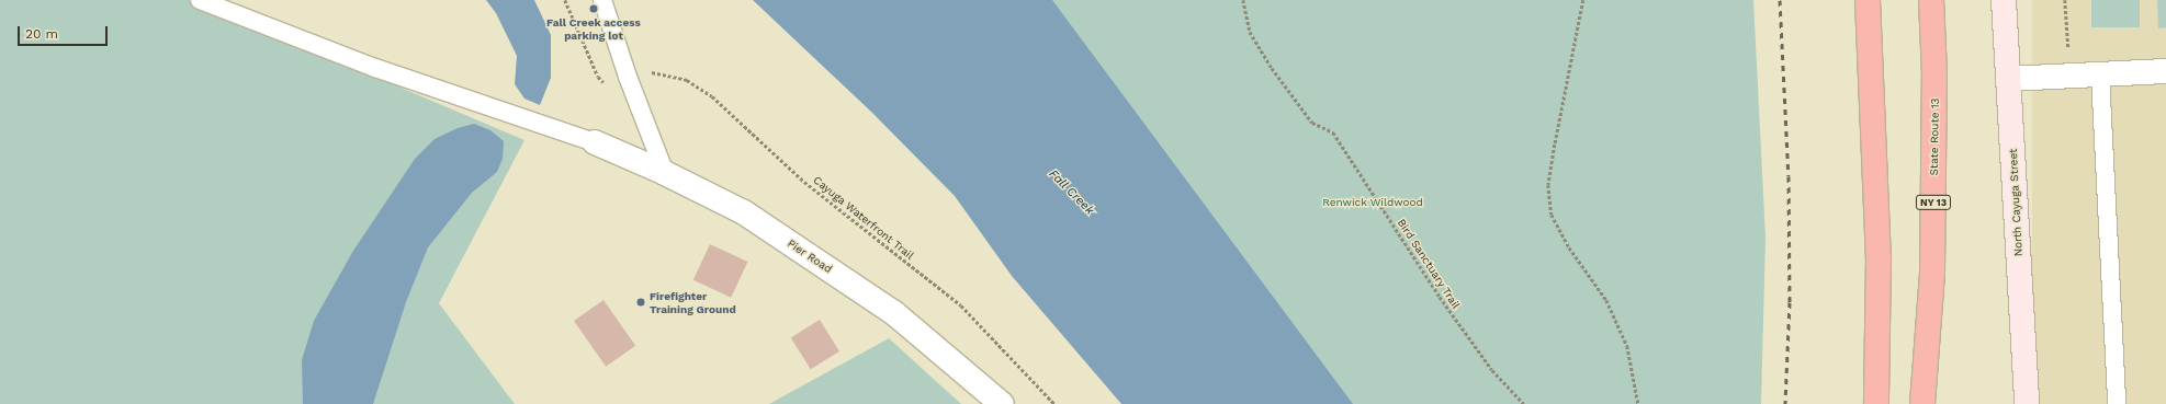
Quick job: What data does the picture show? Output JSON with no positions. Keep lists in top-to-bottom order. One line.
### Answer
{"streets":{"highway":["State Route 13","NY 13"],"street":["North Cayuga Street","Pier Road"],"path":["Cayuga Waterfront Trail","Bird Sanctuary Trail"]},"water":["Fall Creek"],"parks":["Renwick Wildwood"],"places":["Fall Creek access parking lot","Firefighter Training Ground"],"scale_bar":"20 m"}
